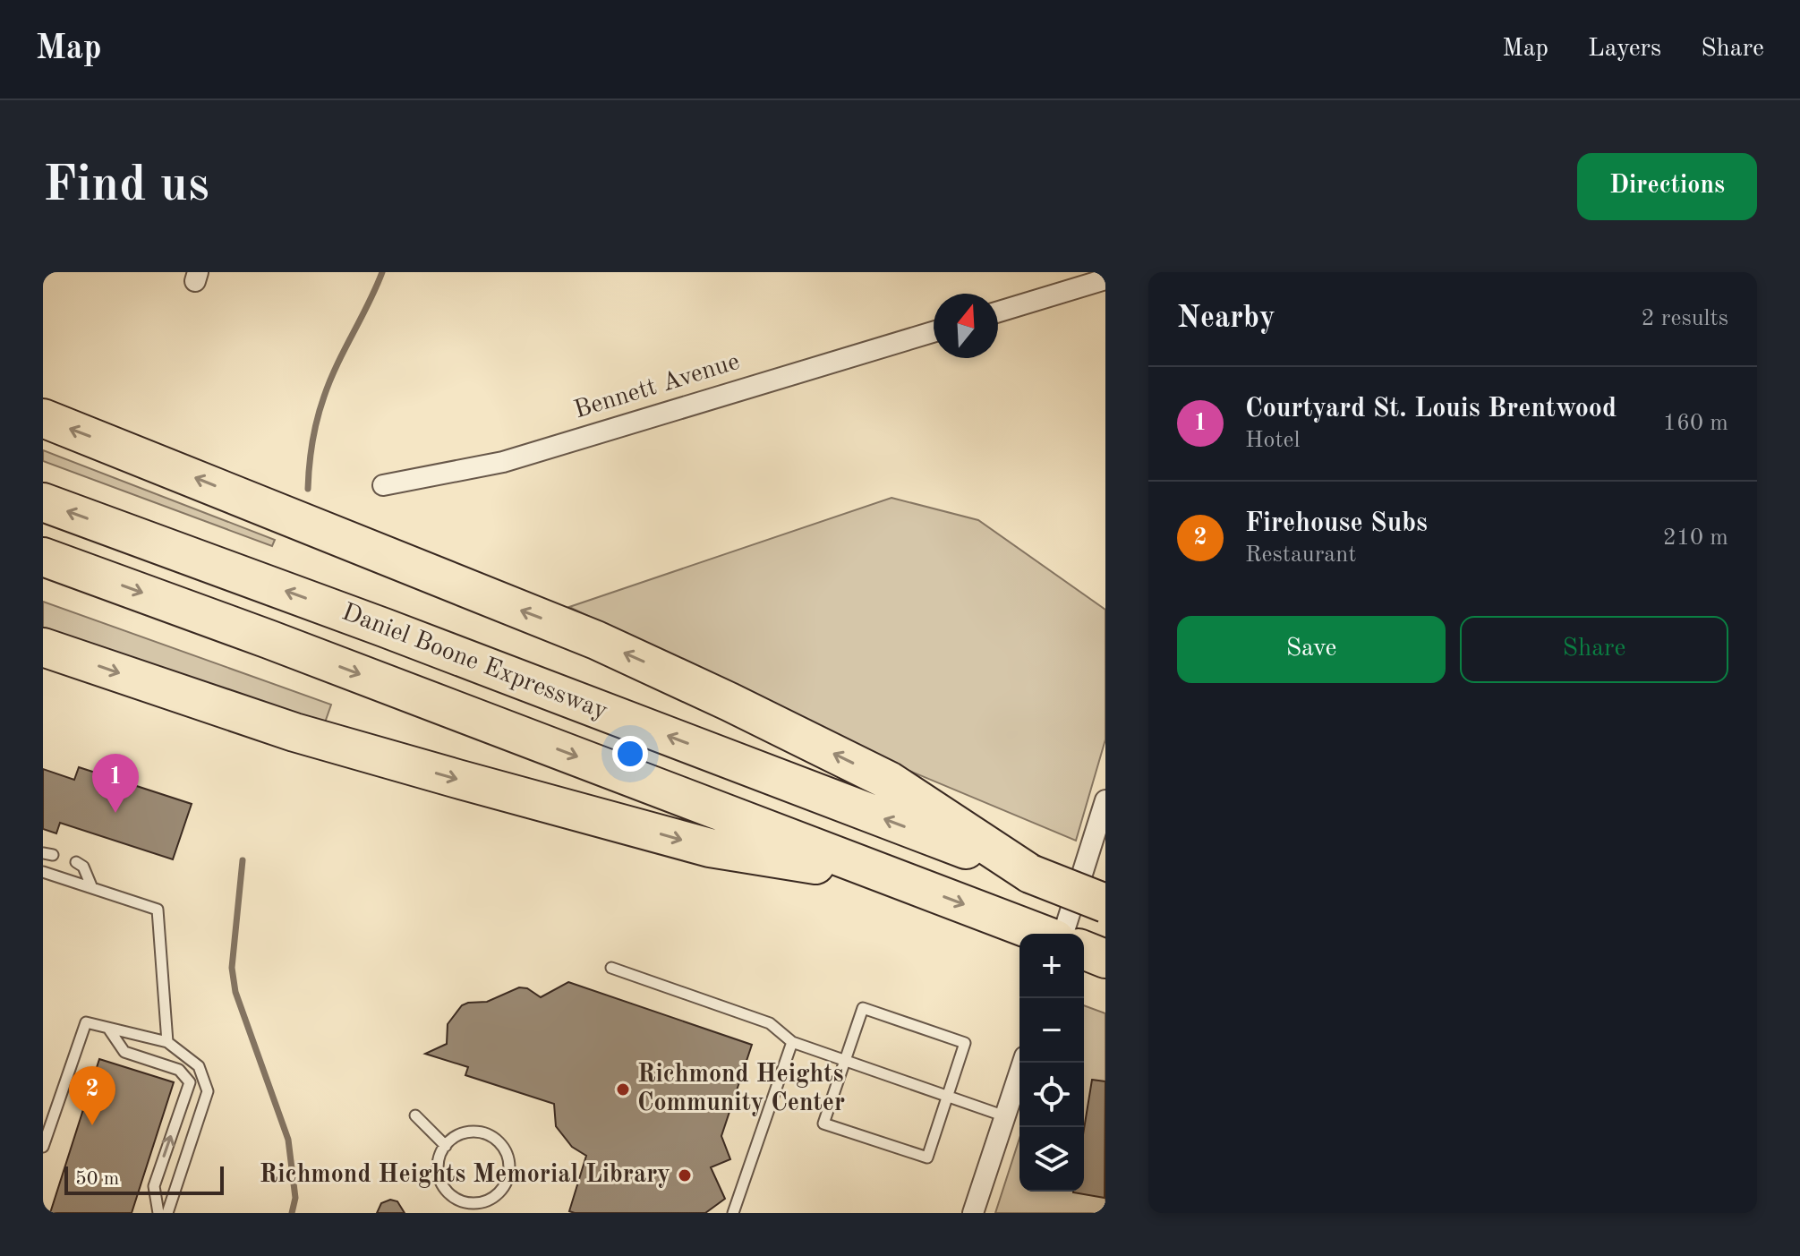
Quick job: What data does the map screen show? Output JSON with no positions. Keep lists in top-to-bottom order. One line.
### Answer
{"streets":{"highway":["Daniel Boone Expressway"],"street":["Bennett Avenue"]},"places":["Richmond Heights Community Center","Richmond Heights Memorial Library"],"scale_bar":"50 m","north":"top","page":{"header":"Map","nav":["Map","Layers","Share"],"buttons":["Directions",["Save","Share"]],"title":"Find us","heading":["Nearby","2 results"],"list":[{"mark":"1","name":"Courtyard St. Louis Brentwood","note":"Hotel","value":"160 m"},{"mark":"2","name":"Firehouse Subs","note":"Restaurant","value":"210 m"}],"pins":["1","2"],"map_buttons":["+","−"],"scale":"50 m"}}
